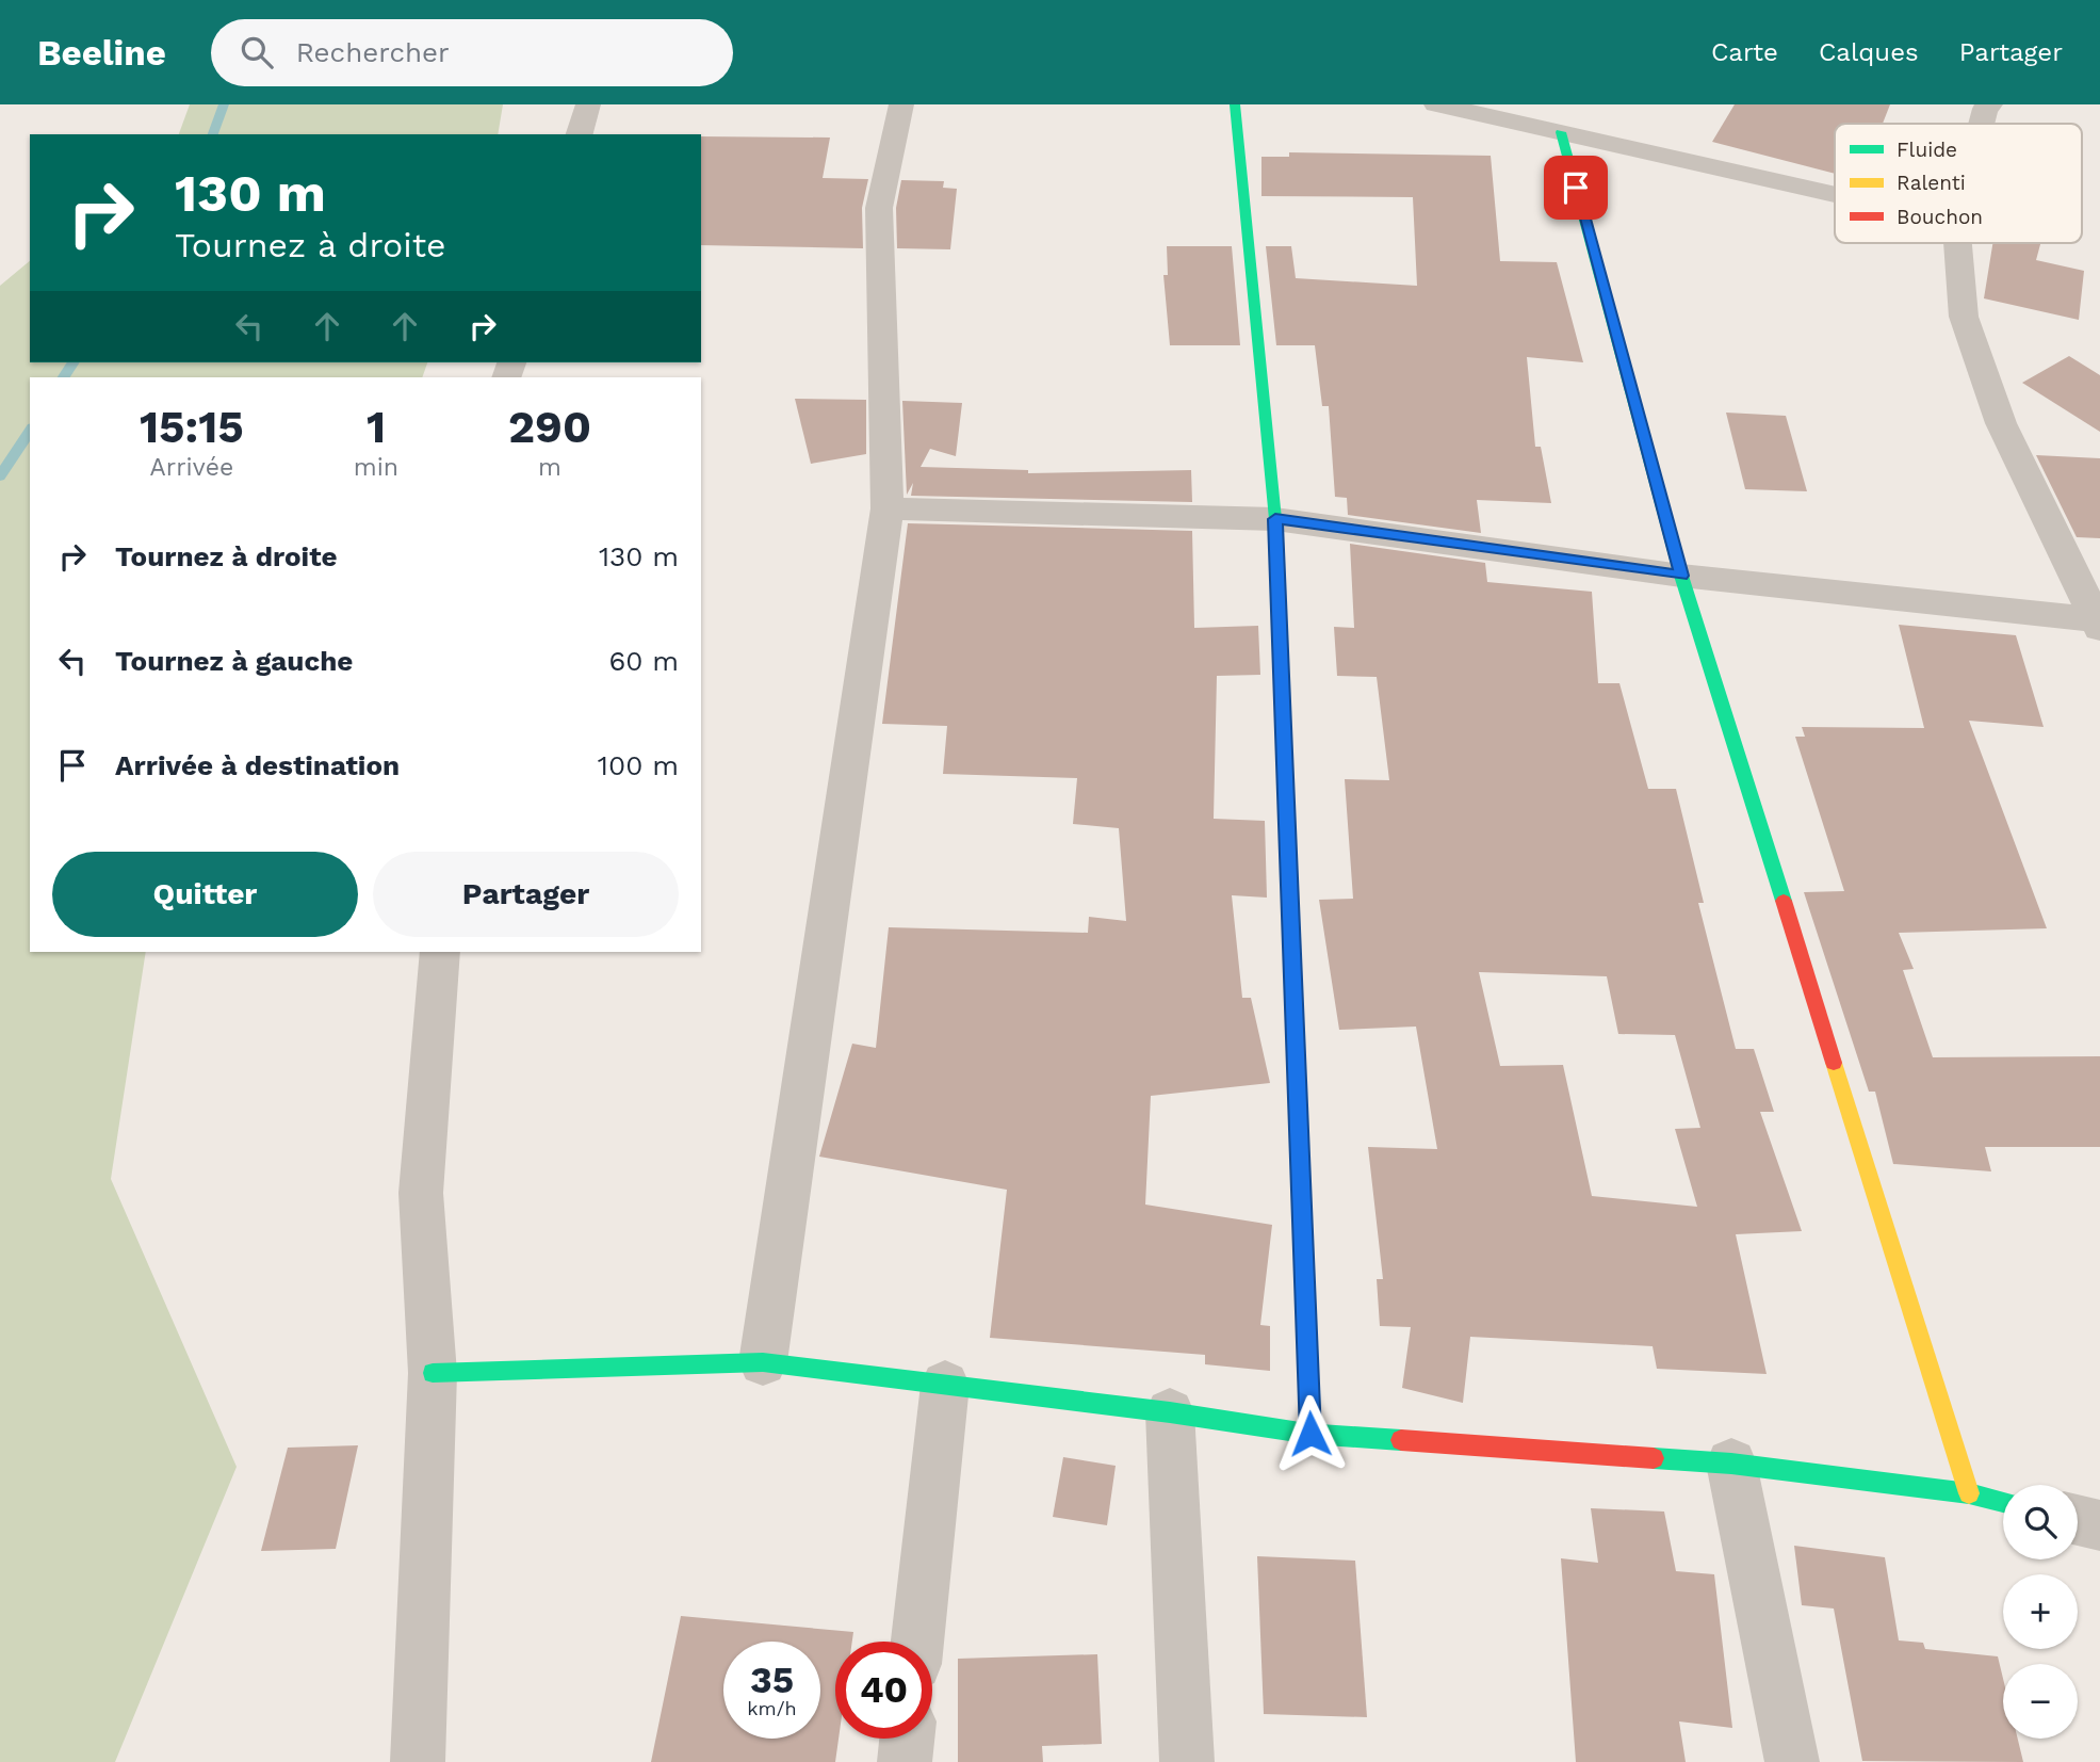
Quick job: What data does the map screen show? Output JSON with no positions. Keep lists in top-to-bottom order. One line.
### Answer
{"legend":["Fluide","Ralenti","Bouchon"],"page":{"header":"Beeline","search":"Rechercher","nav":["Carte","Calques","Partager"],"turn":["130 m","Tournez à droite"],"eta":["15:15","Arrivée","1","min","290","m"],"list":[{"name":"Tournez à droite","value":"130 m"},{"name":"Tournez à gauche","value":"60 m"},{"name":"Arrivée à destination","value":"100 m"}],"buttons":["Quitter","Partager"],"map_buttons":["+","−"],"speed":"35 km/h","limit":"40"}}
